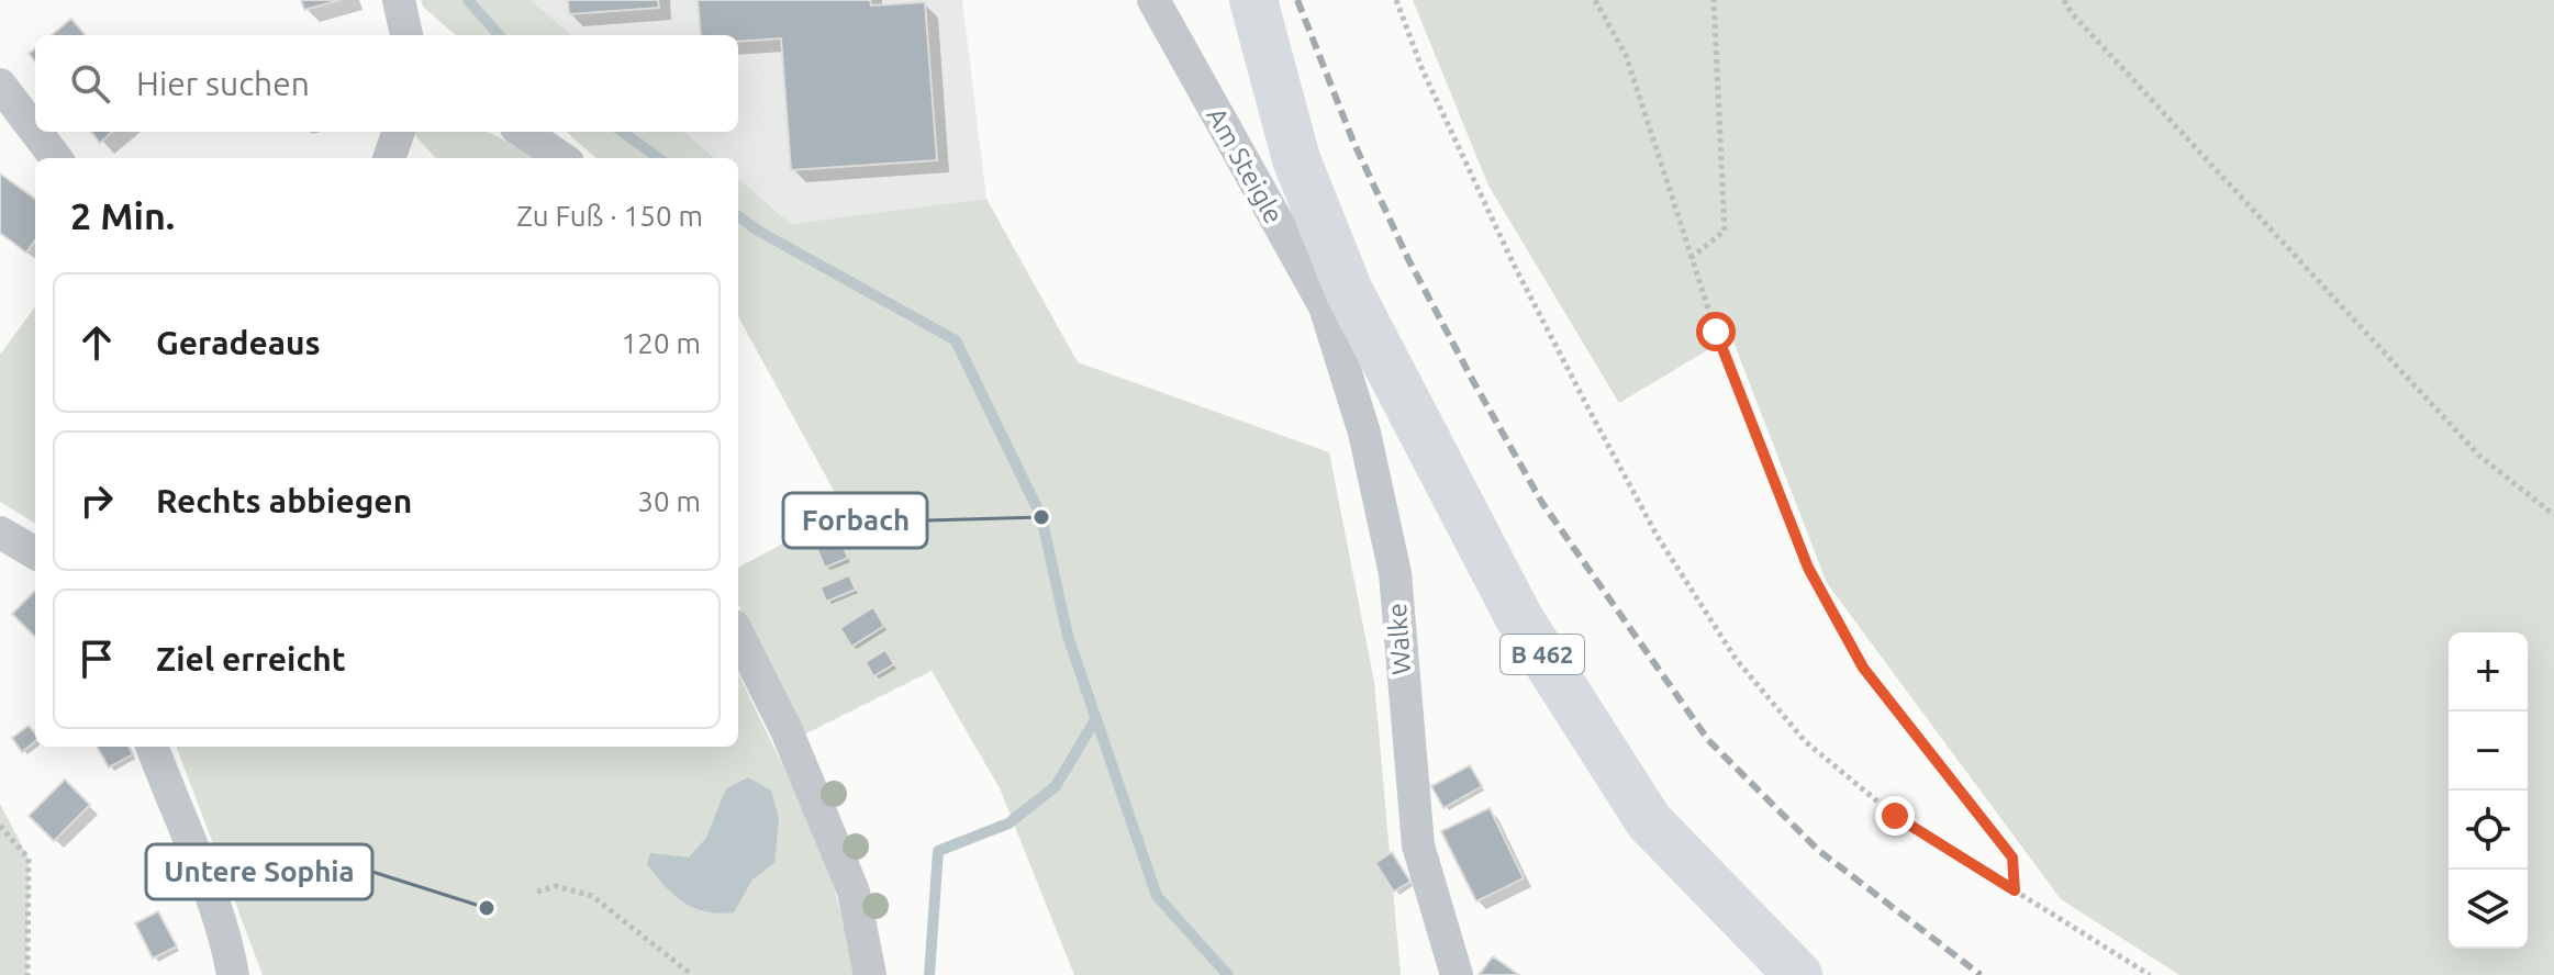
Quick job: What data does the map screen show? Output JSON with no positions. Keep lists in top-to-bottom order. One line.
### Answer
{"streets":{"main road":["B 462"],"street":["Am Steigle","Walke"]},"crossings":[["Am Steigle","Walke"],["Am Steigle","B 462"],["Walke","B 462"]],"places":["Forbach","Untere Sophia"],"page":{"search":"Hier suchen","heading":["2 Min.","Zu Fuß · 150 m"],"list":[["Geradeaus","120 m"],["Rechts abbiegen","30 m"],"Ziel erreicht"],"map_buttons":["+","−"]}}
